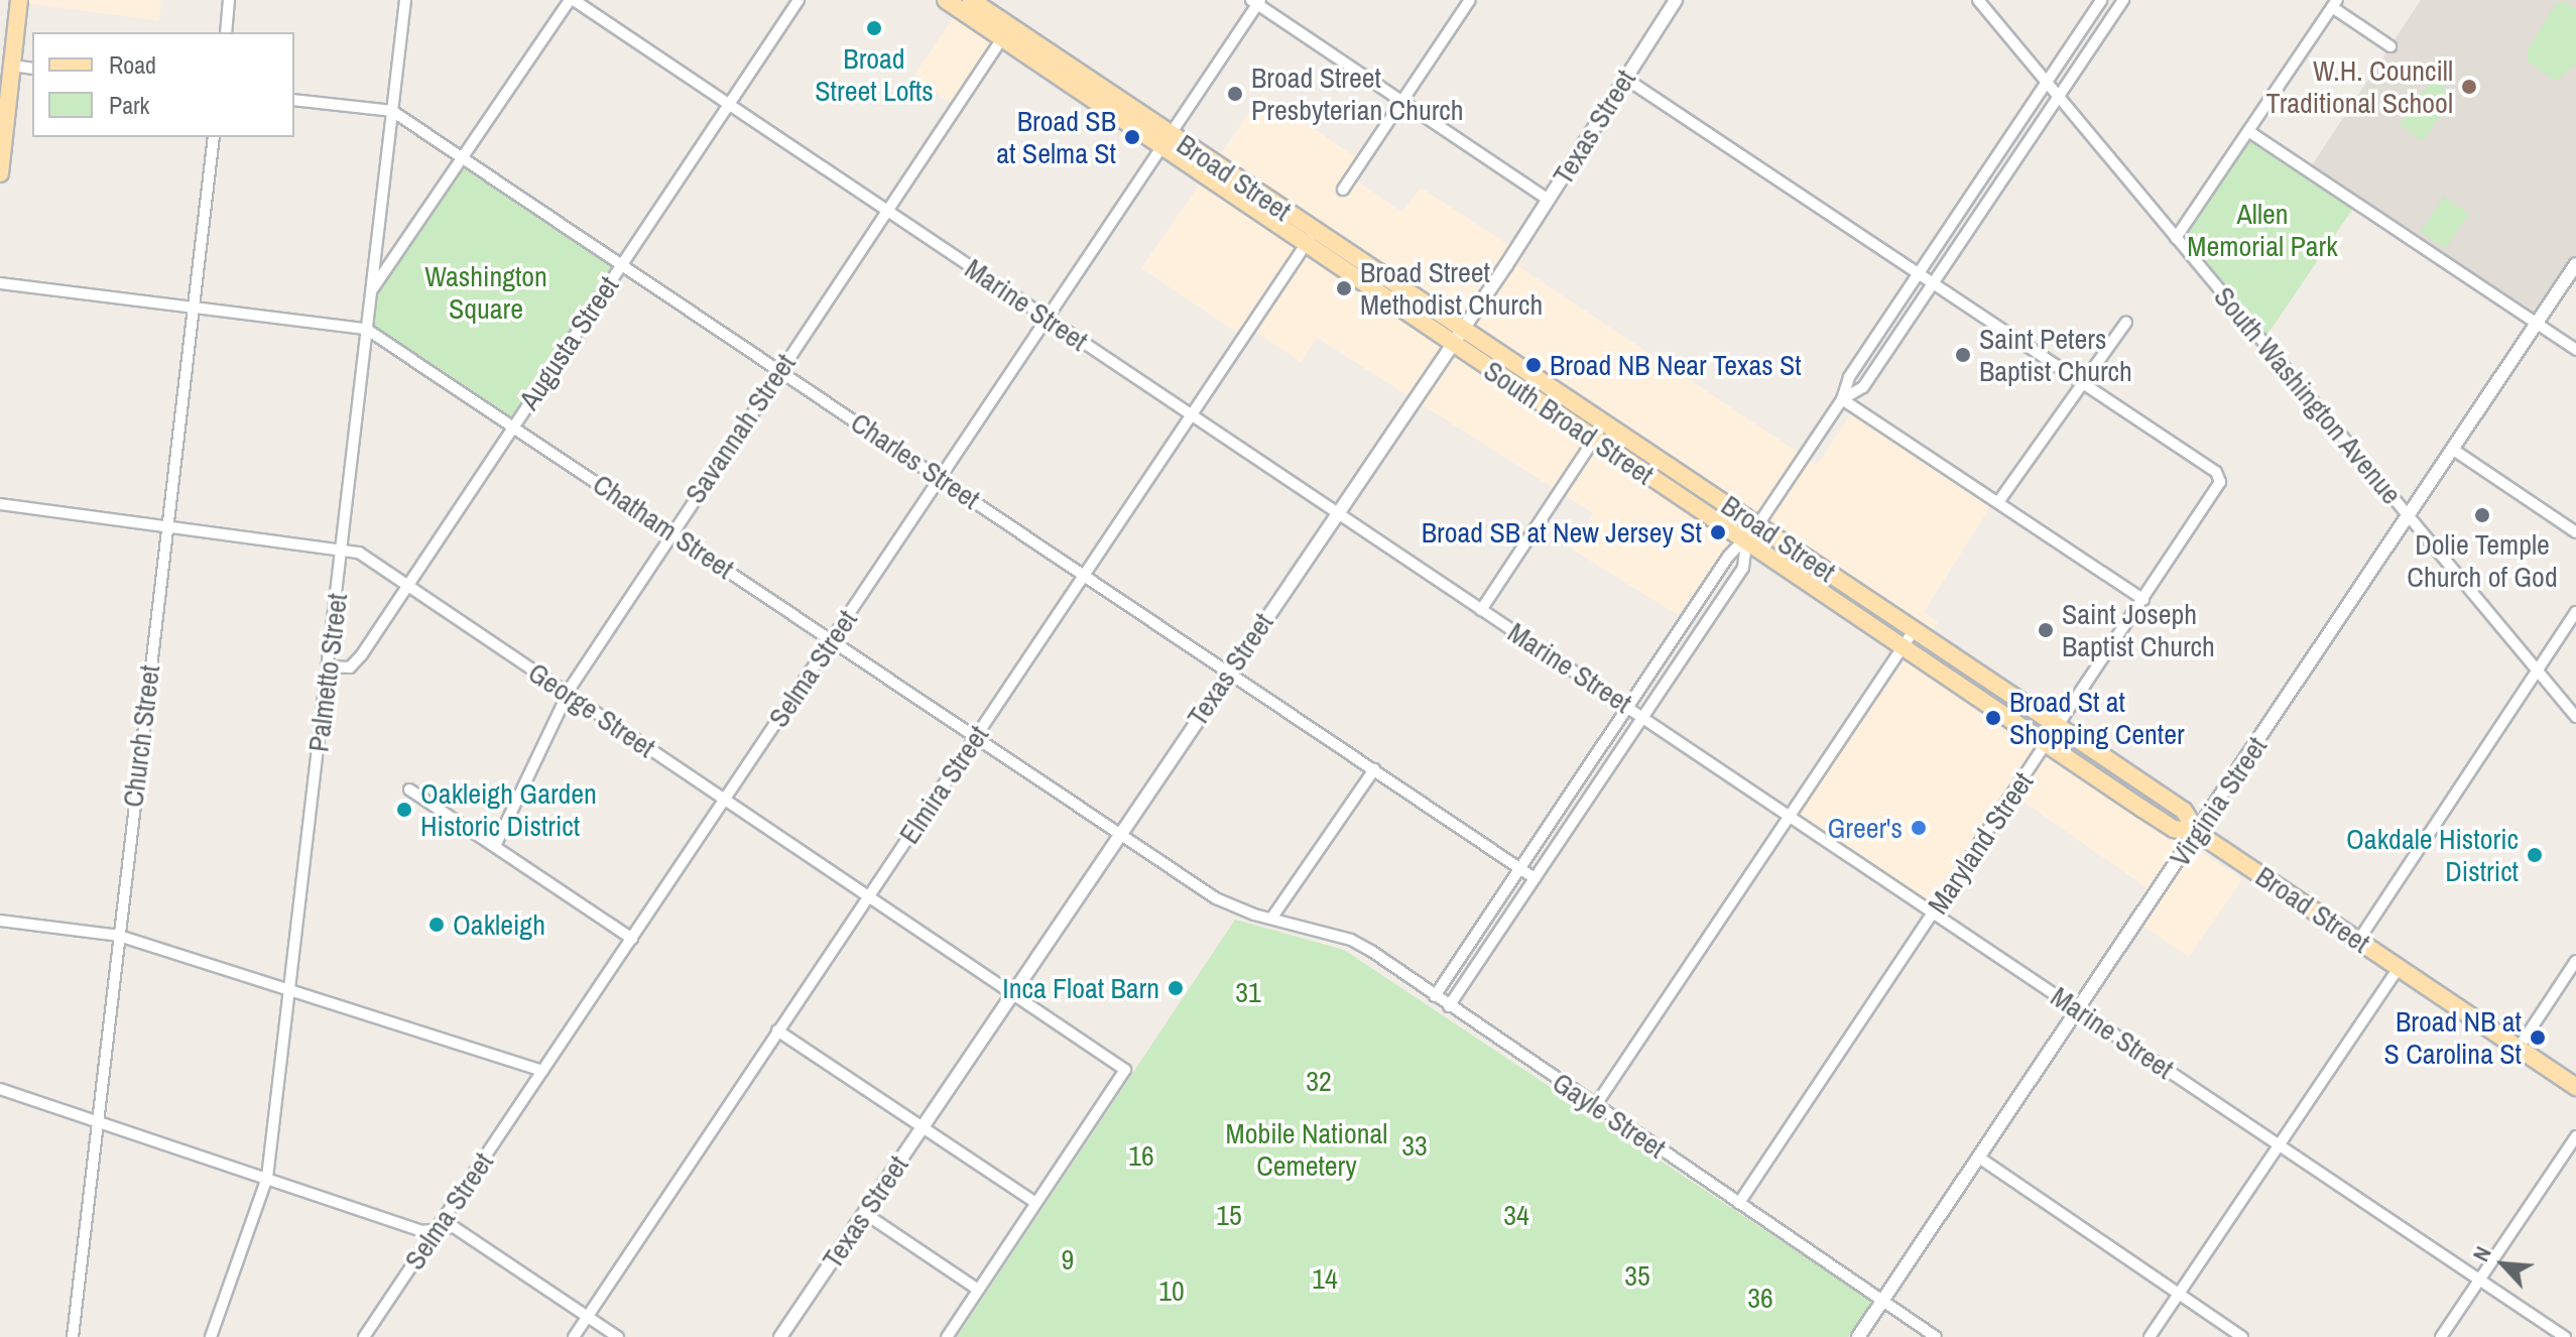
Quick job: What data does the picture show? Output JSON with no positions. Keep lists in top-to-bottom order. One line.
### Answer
{"streets":{"main road":["Broad Street","South Broad Street"],"street":["Texas Street","Marine Street","Augusta Street","South Washington Avenue","Savannah Street","Charles Street","Chatham Street","Selma Street","Palmetto Street","George Street","Church Street","Elmira Street","Virginia Street","Maryland Street","Gayle Street"]},"crossings":[["Texas Street","Broad Street"],["Texas Street","Marine Street"],["Texas Street","South Broad Street"],["Texas Street","Charles Street"],["Texas Street","Chatham Street"],["Texas Street","George Street"],["Broad Street","South Broad Street"],["Broad Street","Savannah Street"],["Broad Street","Selma Street"],["Broad Street","Elmira Street"],["Broad Street","Virginia Street"],["Broad Street","Maryland Street"],["Marine Street","Augusta Street"],["Marine Street","Savannah Street"],["Marine Street","Selma Street"],["Marine Street","Elmira Street"],["Marine Street","Virginia Street"],["Marine Street","Maryland Street"],["Augusta Street","Charles Street"],["Augusta Street","Chatham Street"],["Augusta Street","Palmetto Street"],["Augusta Street","George Street"],["South Washington Avenue","Virginia Street"],["South Broad Street","Virginia Street"],["South Broad Street","Maryland Street"],["Savannah Street","Charles Street"],["Savannah Street","Chatham Street"],["Savannah Street","George Street"],["Charles Street","Selma Street"],["Charles Street","Palmetto Street"],["Charles Street","Elmira Street"],["Chatham Street","Selma Street"],["Chatham Street","Palmetto Street"],["Chatham Street","Church Street"],["Chatham Street","Elmira Street"],["Chatham Street","Gayle Street"],["Selma Street","George Street"],["Palmetto Street","George Street"],["George Street","Church Street"],["George Street","Elmira Street"],["Virginia Street","Gayle Street"],["Maryland Street","Gayle Street"]],"parks":["Allen Memorial Park","Washington Square","31","32","Mobile National Cemetery","33","16","15","34","9","35","14","10","36"],"places":["Broad Street Lofts","W.H. Councill Traditional School","Broad Street Presbyterian Church","Broad SB at Selma St","Broad Street Methodist Church","Saint Peters Baptist Church","Broad NB Near Texas St","Dolie Temple Church of God","Broad SB at New Jersey St","Saint Joseph Baptist Church","Broad St at Shopping Center","Oakleigh Garden Historic District","Greer's","Oakdale Historic District","Oakleigh","Inca Float Barn","Broad NB at S Carolina St"],"legend":["Road","Park"],"north":"top left"}
